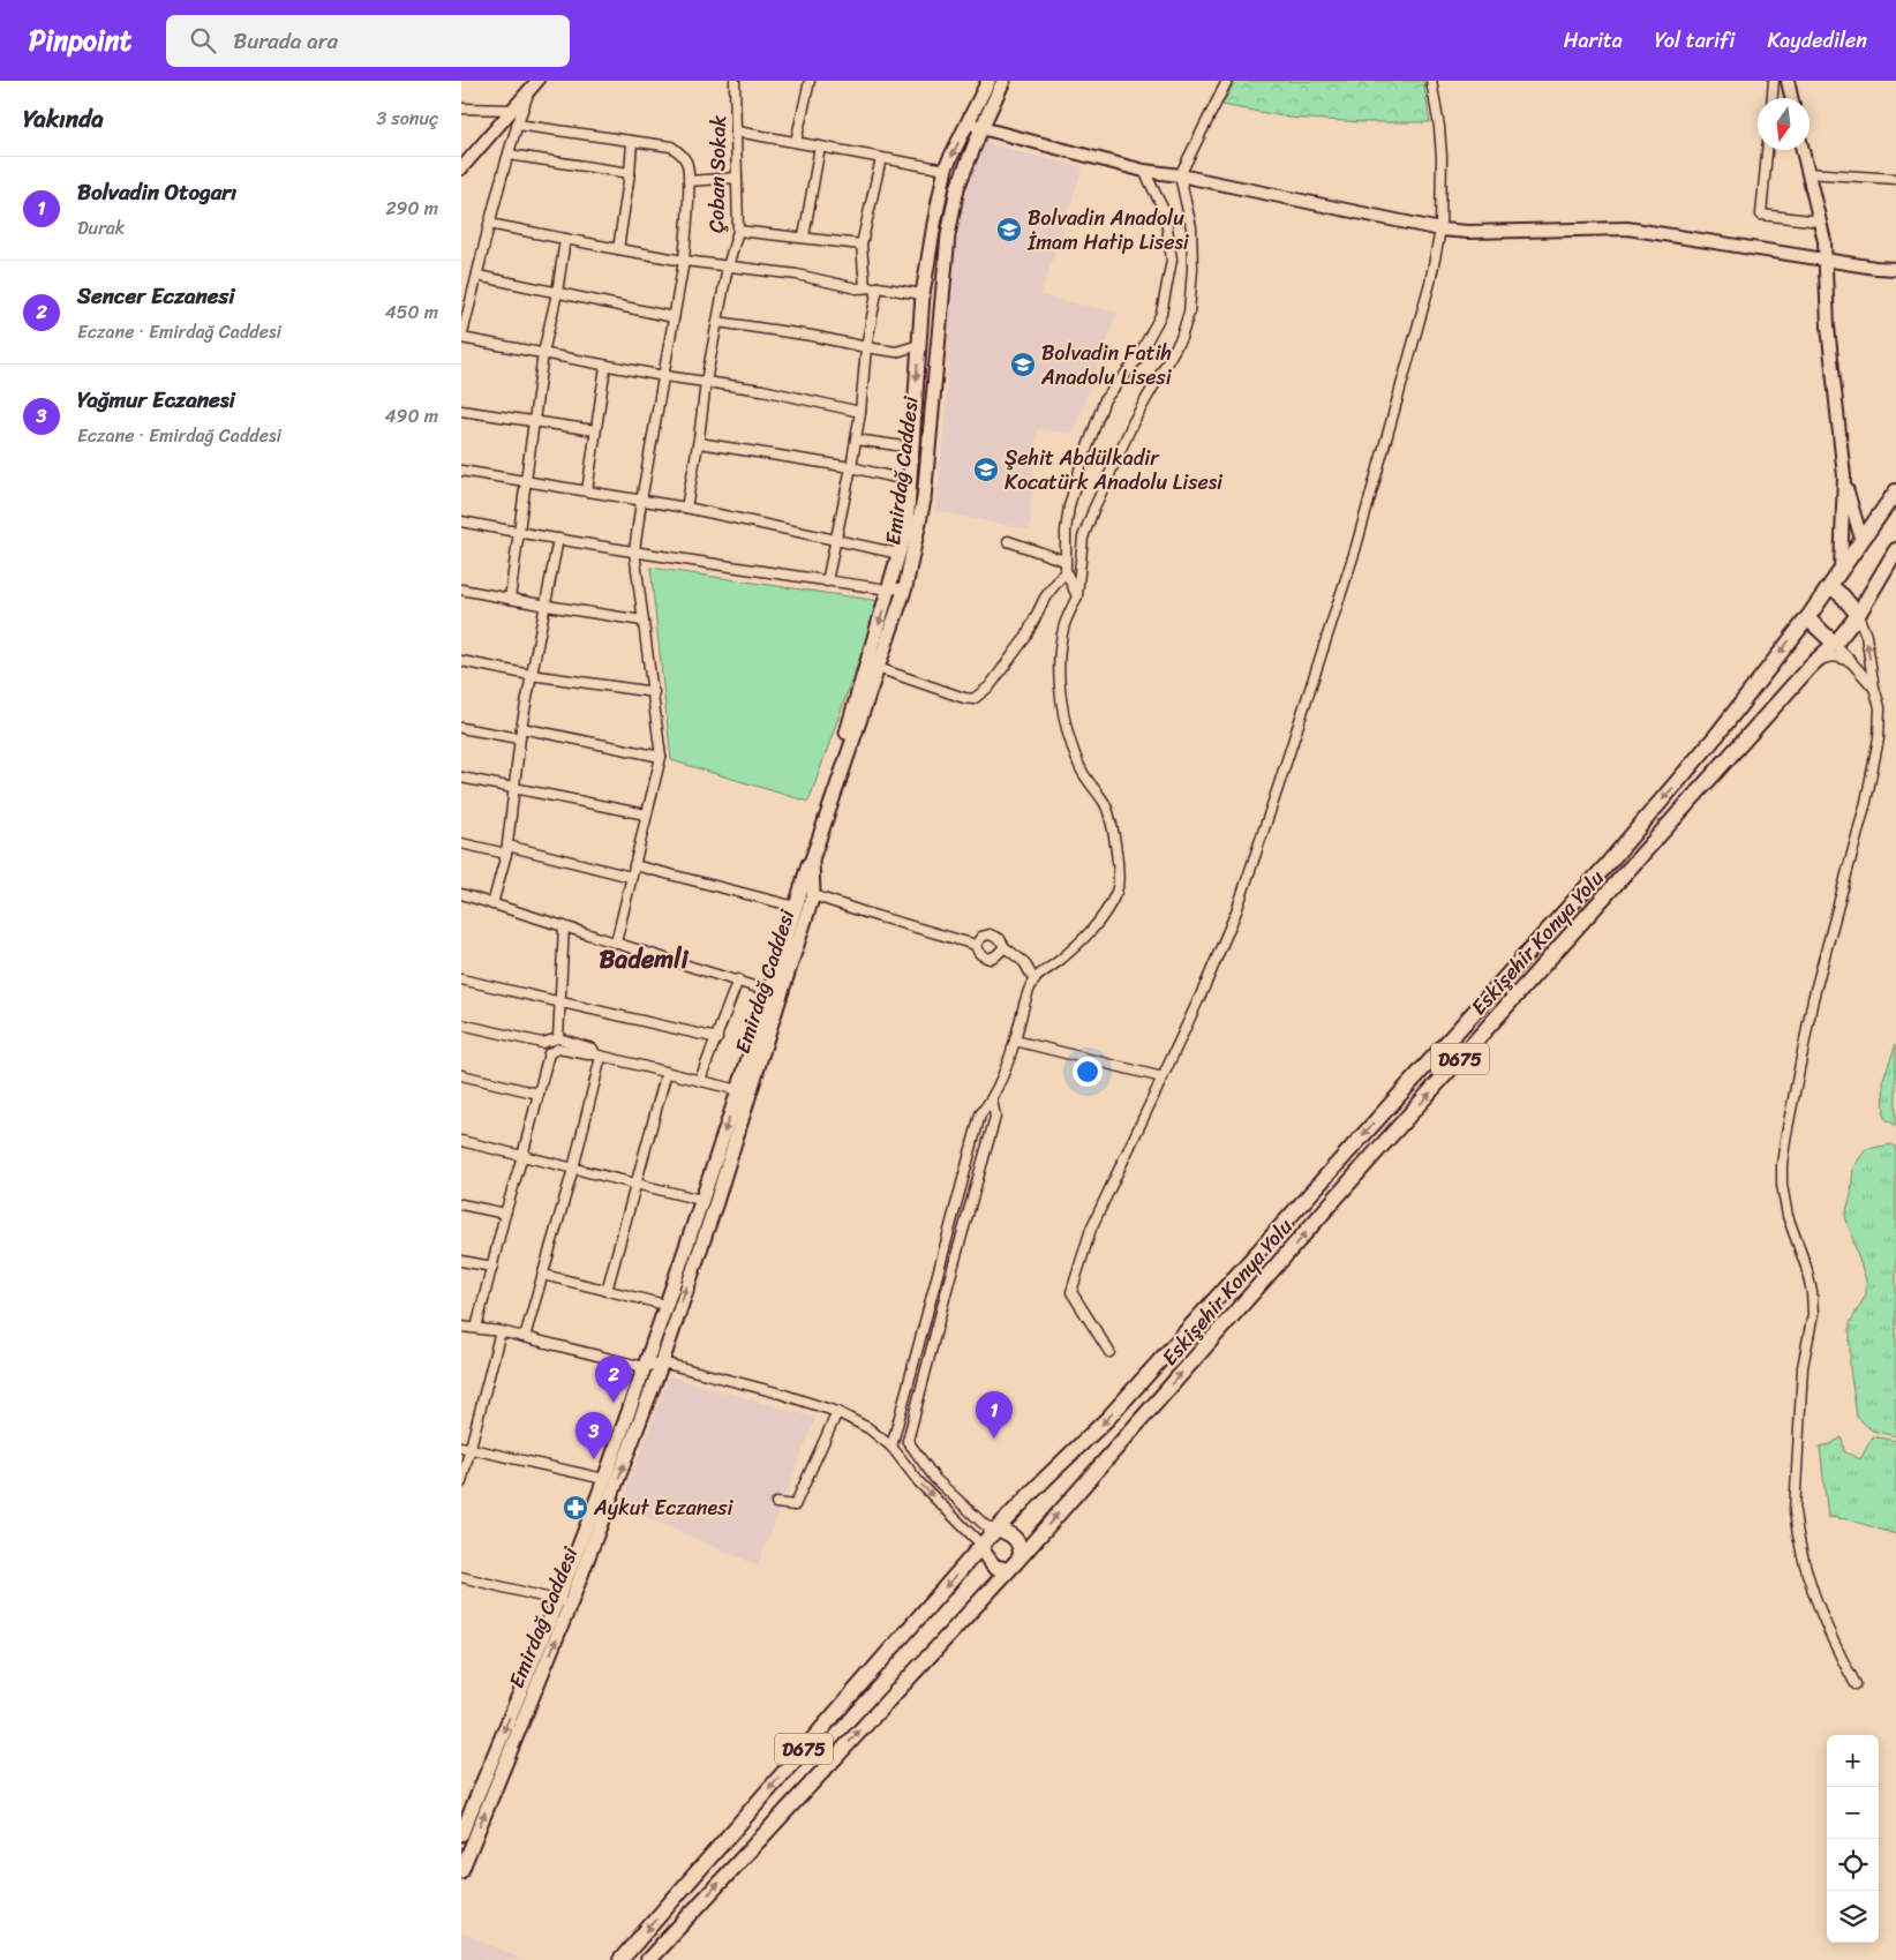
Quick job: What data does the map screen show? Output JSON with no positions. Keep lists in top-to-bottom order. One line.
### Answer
{"streets":{"highway":["Eskişehir Konya Yolu","D675"],"main road":["Emirdağ Caddesi"],"street":["Çoban Sokak"]},"crossings":[["Eskişehir Konya Yolu","D675"]],"districts":["Bademli"],"places":{"school or university":["Bolvadin Anadolu İmam Hatip Lisesi","Bolvadin Fatih Anadolu Lisesi","Şehit Abdülkadir Kocatürk Anadolu Lisesi"],"pharmacy":["Aykut Eczanesi"]},"north":"bottom","page":{"header":"Pinpoint","search":"Burada ara","nav":["Harita","Yol tarifi","Kaydedilen"],"heading":["Yakında","3 sonuç"],"list":[{"mark":"1","name":"Bolvadin Otogarı","note":"Durak","value":"290 m"},{"mark":"2","name":"Sencer Eczanesi","note":"Eczane · Emirdağ Caddesi","value":"450 m"},{"mark":"3","name":"Yağmur Eczanesi","note":"Eczane · Emirdağ Caddesi","value":"490 m"}],"pins":["2","1","3"],"map_buttons":["+","−"]}}
